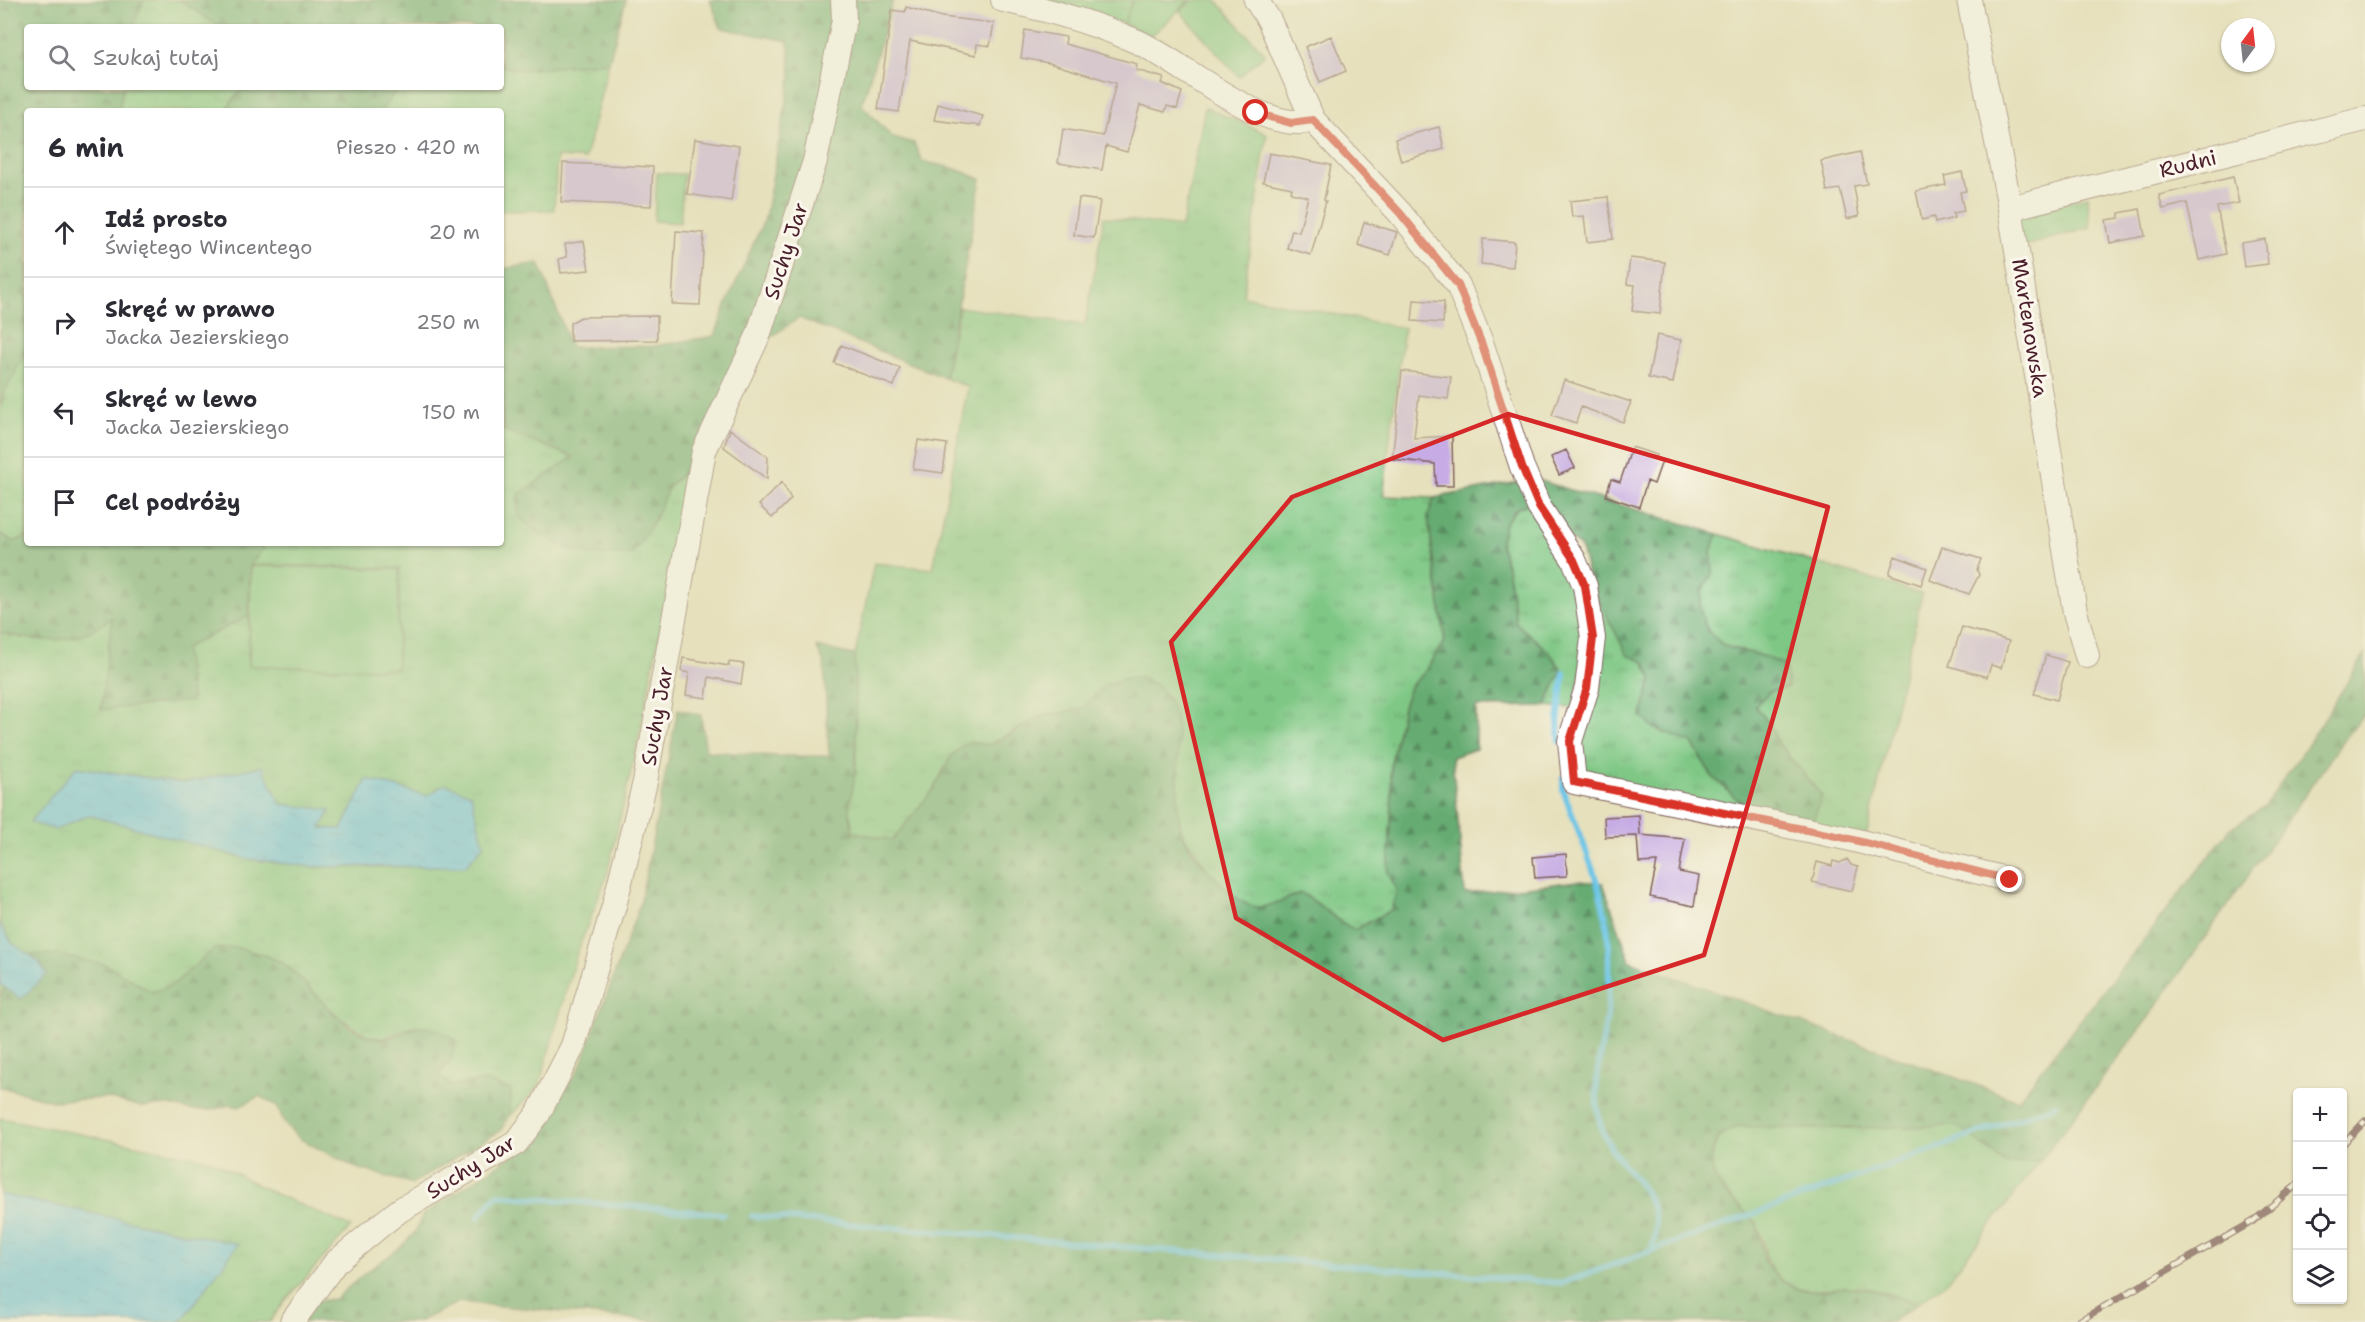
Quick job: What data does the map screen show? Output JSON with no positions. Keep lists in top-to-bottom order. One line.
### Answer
{"streets":{"street":["Rudni","Suchy Jar","Martenowska"]},"crossings":[["Rudni","Martenowska"]],"north":"top","page":{"search":"Szukaj tutaj","heading":["6 min","Pieszo · 420 m"],"list":[["Idź prosto","Świętego Wincentego","20 m"],["Skręć w prawo","Jacka Jezierskiego","250 m"],["Skręć w lewo","Jacka Jezierskiego","150 m"],"Cel podróży"],"map_buttons":["+","−"]}}
